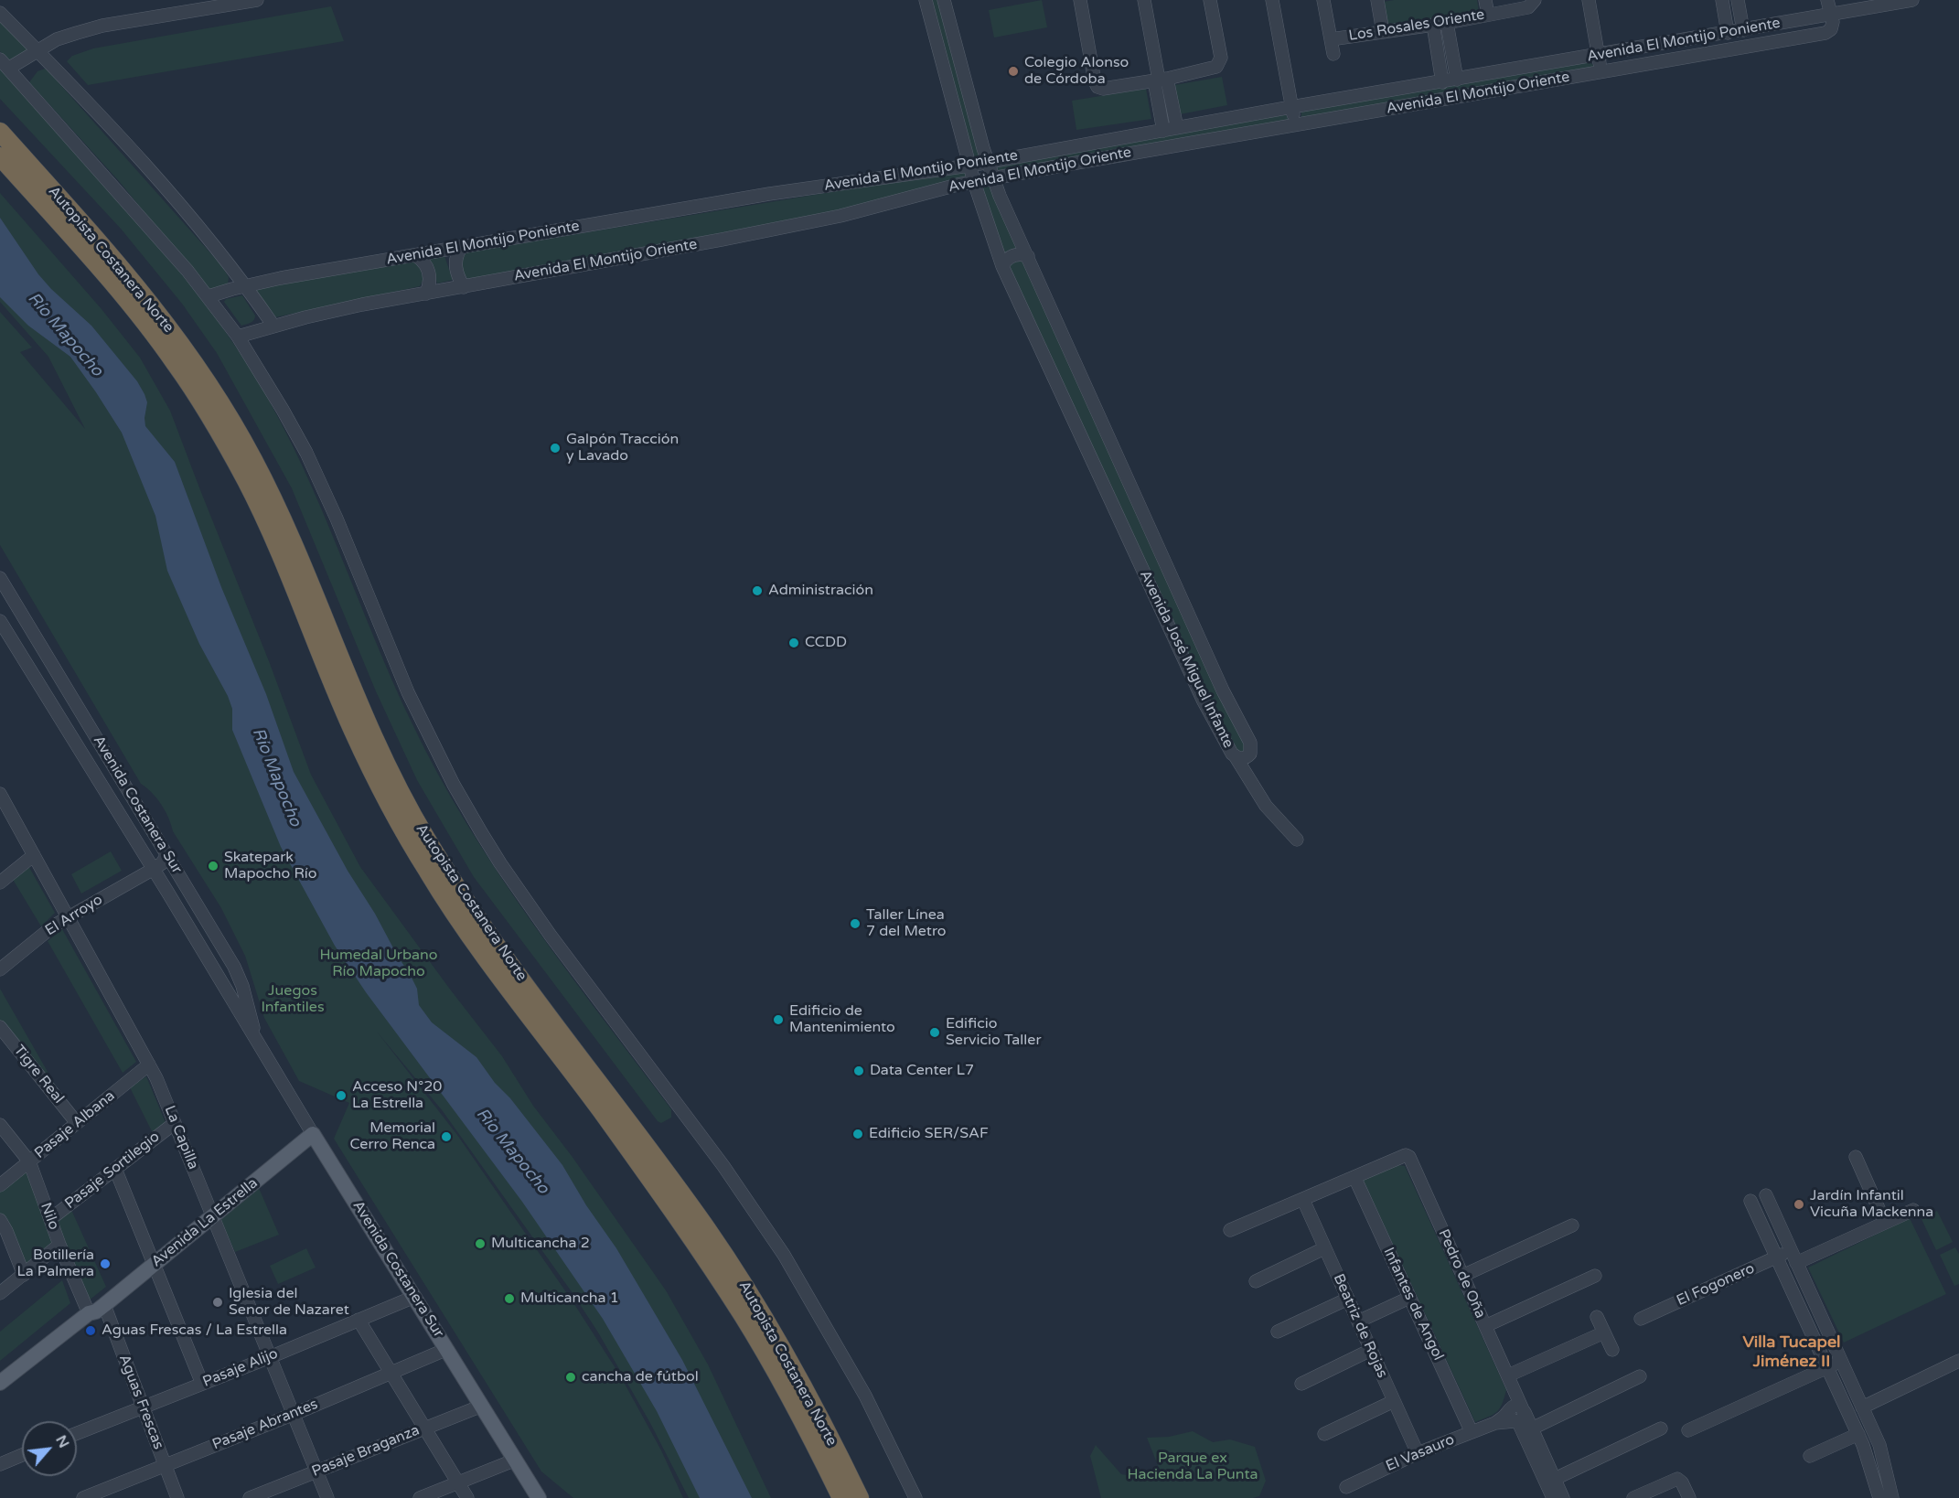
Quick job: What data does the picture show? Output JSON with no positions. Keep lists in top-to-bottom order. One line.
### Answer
{"streets":{"highway":["Autopista Costanera Norte"],"main road":["Avenida Costanera Sur","Avenida La Estrella"],"street":["Los Rosales Oriente","Avenida El Montijo Poniente","Avenida El Montijo Oriente","Avenida José Miguel Infante","El Arroyo","Tigre Real","Pasaje Albana","La Capilla","Pasaje Sortilegio","Nilo","Pedro de Oña","El Fogonero","Infantes de Angol","Beatriz de Rojas","Pasaje Alijo","Aguas Frescas","Pasaje Abrantes","Pasaje Braganza","El Vasauro"]},"crossings":[["Avenida El Montijo Poniente","Avenida El Montijo Oriente"],["Avenida El Montijo Poniente","Avenida José Miguel Infante"],["Avenida El Montijo Oriente","Avenida José Miguel Infante"],["Avenida Costanera Sur","El Arroyo"],["Avenida Costanera Sur","Avenida La Estrella"],["Avenida Costanera Sur","Pasaje Alijo"],["Avenida Costanera Sur","Pasaje Abrantes"],["Avenida Costanera Sur","Pasaje Braganza"],["El Arroyo","La Capilla"],["Tigre Real","Pasaje Albana"],["Pasaje Albana","La Capilla"],["Pasaje Albana","Nilo"],["La Capilla","Pasaje Sortilegio"],["La Capilla","Avenida La Estrella"],["La Capilla","Pasaje Alijo"],["La Capilla","Pasaje Abrantes"],["La Capilla","Pasaje Braganza"],["Pasaje Sortilegio","Nilo"],["Nilo","Avenida La Estrella"],["Nilo","Aguas Frescas"],["Avenida La Estrella","Aguas Frescas"],["Pedro de Oña","Infantes de Angol"],["Pedro de Oña","El Vasauro"],["Infantes de Angol","El Vasauro"],["Beatriz de Rojas","El Vasauro"],["Pasaje Alijo","Aguas Frescas"],["Aguas Frescas","Pasaje Abrantes"]],"districts":["Villa Tucapel Jiménez II"],"water":["Río Mapocho"],"parks":["Humedal Urbano Río Mapocho","Juegos Infantiles","Parque ex Hacienda La Punta"],"places":["Colegio Alonso de Córdoba","Galpón Tracción y Lavado","Administración","CCDD","Skatepark Mapocho Río","Taller Línea 7 del Metro","Edificio de Mantenimiento","Edificio Servicio Taller","Data Center L7","Acceso N°20 La Estrella","Edificio SER/SAF","Memorial Cerro Renca","Jardín Infantil Vicuña Mackenna","Multicancha 2","Botillería La Palmera","Multicancha 1","Iglesia del Senor de Nazaret","Aguas Frescas / La Estrella","cancha de fútbol"],"north":"top right"}
